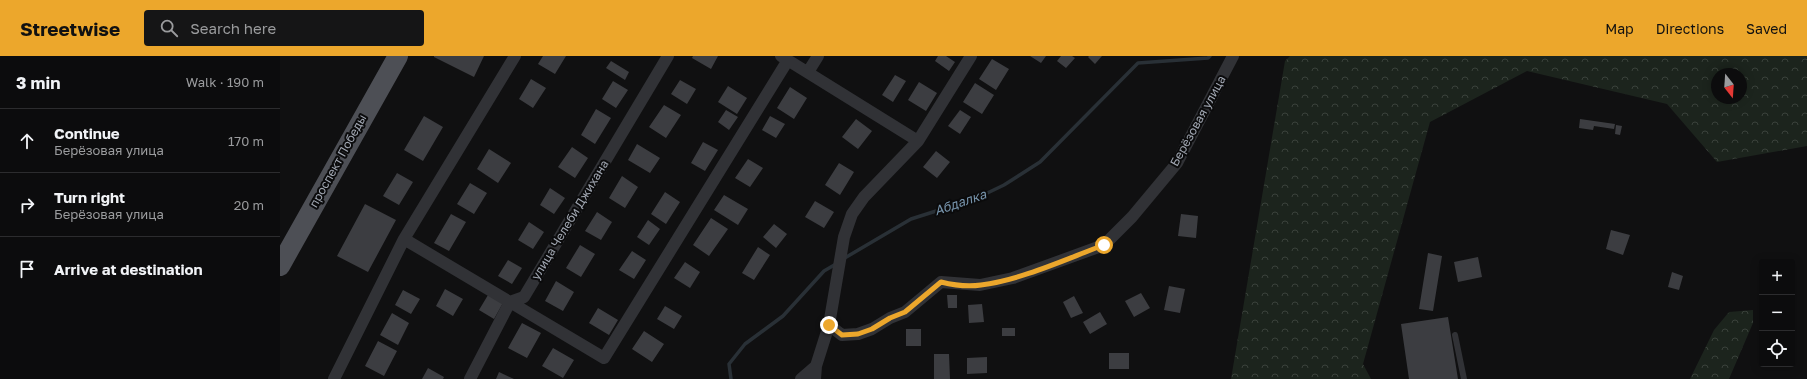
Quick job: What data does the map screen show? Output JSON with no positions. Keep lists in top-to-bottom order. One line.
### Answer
{"streets":{"main road":["проспект Победы"],"street":["Берёзовая улица","улица Челеби Джихана"]},"water":["Абдалка"],"north":"bottom","page":{"header":"Streetwise","search":"Search here","nav":["Map","Directions","Saved"],"heading":["3 min","Walk · 190 m"],"list":[["Continue","Берёзовая улица","170 m"],["Turn right","Берёзовая улица","20 m"],"Arrive at destination"],"map_buttons":["+","−"]}}
